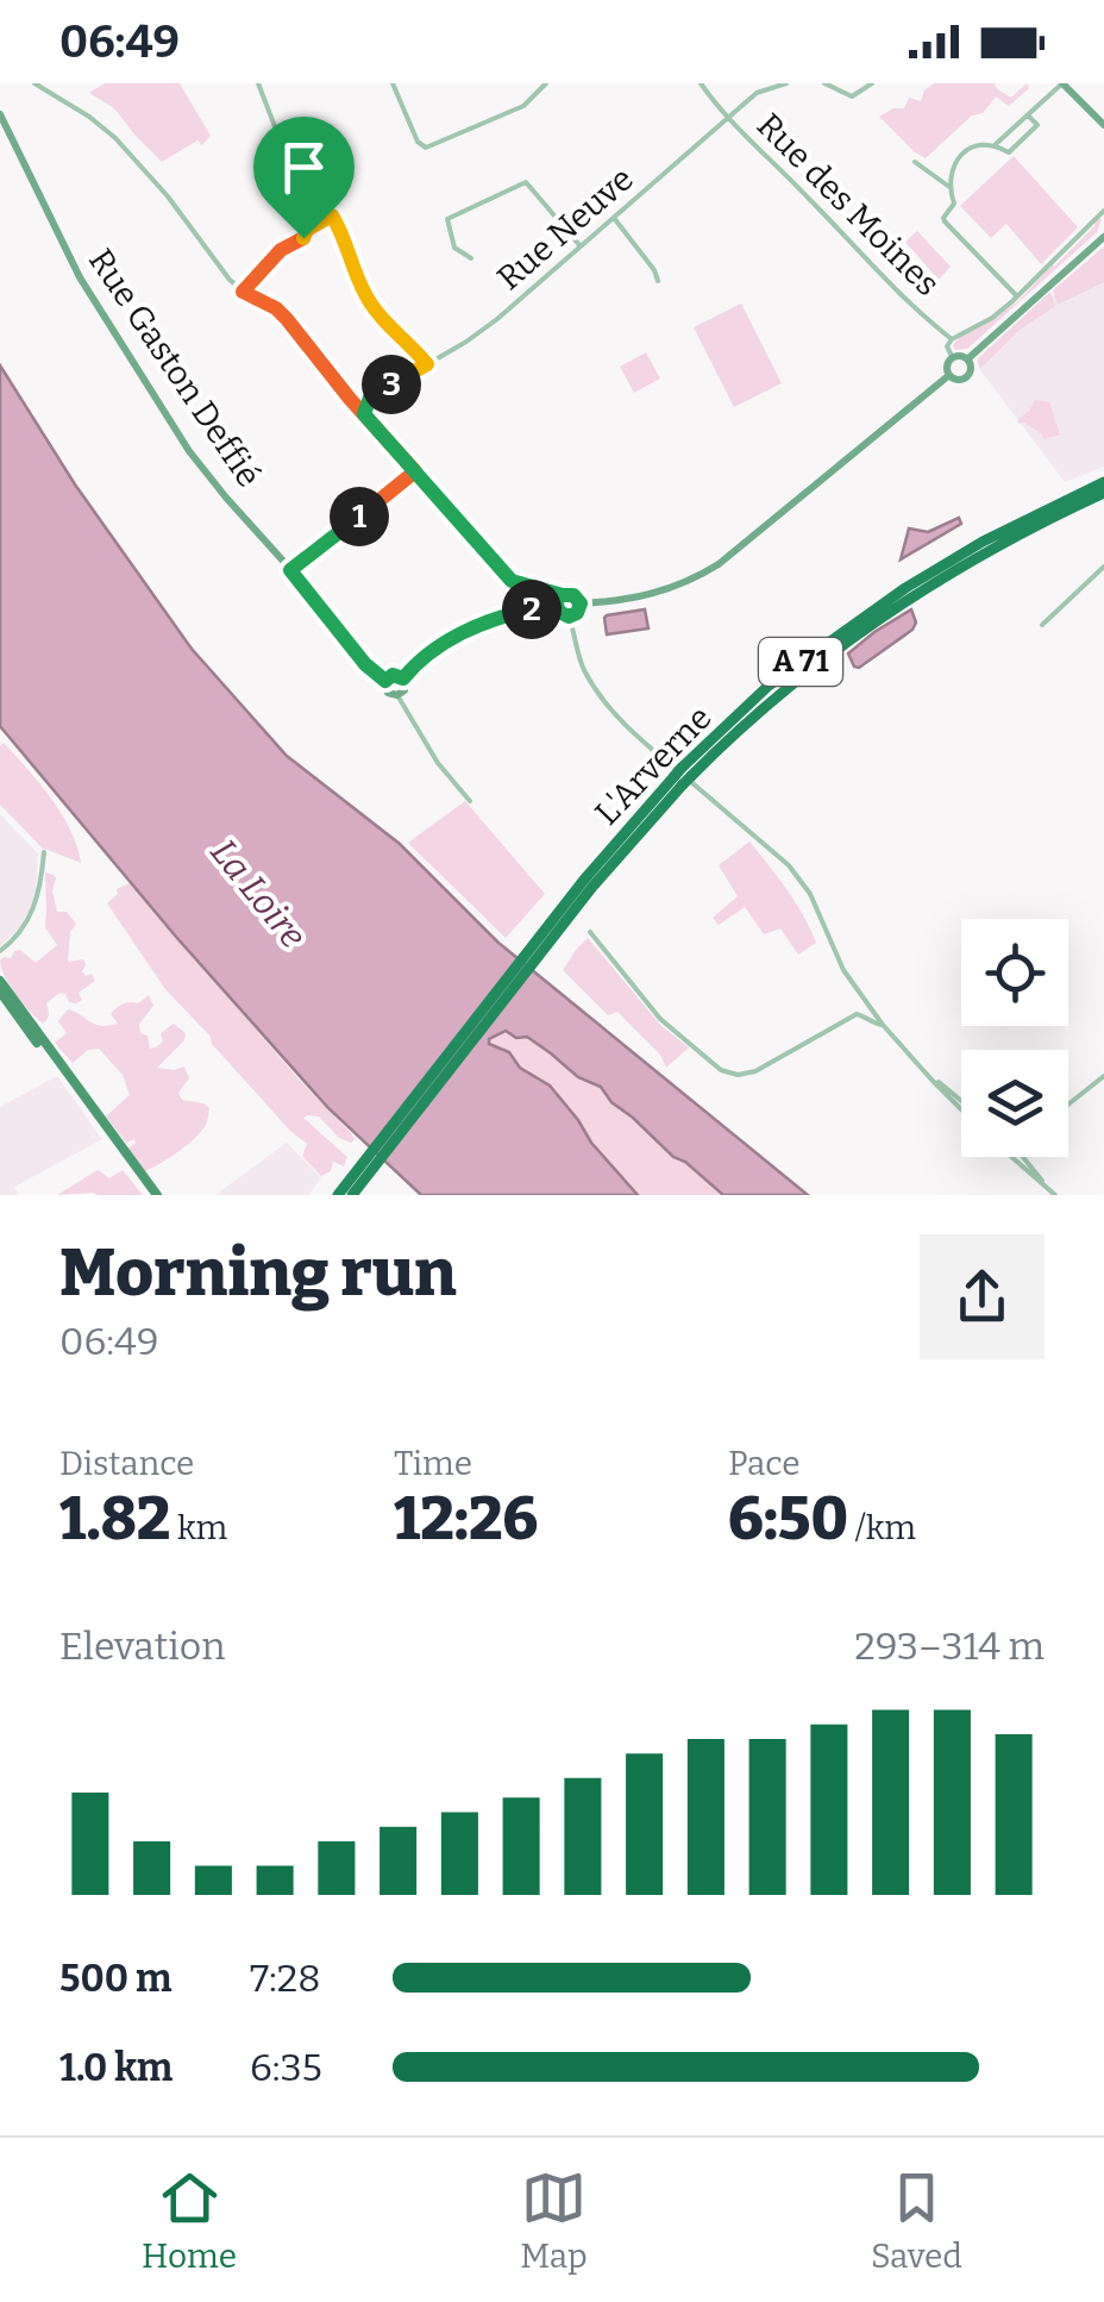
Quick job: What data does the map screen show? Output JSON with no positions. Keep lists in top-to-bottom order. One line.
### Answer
{"streets":{"highway":["A 71","L'Arverne"],"main road":["Rue Gaston Deffié"],"street":["Rue des Moines","Rue Neuve"]},"crossings":[["Rue des Moines","Rue Neuve"]],"water":["La Loire"],"page":{"status":"06:49","pins":["3","1","2"],"heading":["Morning run","06:49"],"stats":[["Distance","1.82 km"],["Time","12:26"],["Pace","6:50 /km"]],"chart":["Elevation","293–314 m"],"list":[{"name":"500 m","note":"7:28"},{"name":"1.0 km","note":"6:35"}],"tabs":["Home","Map","Saved"]}}
